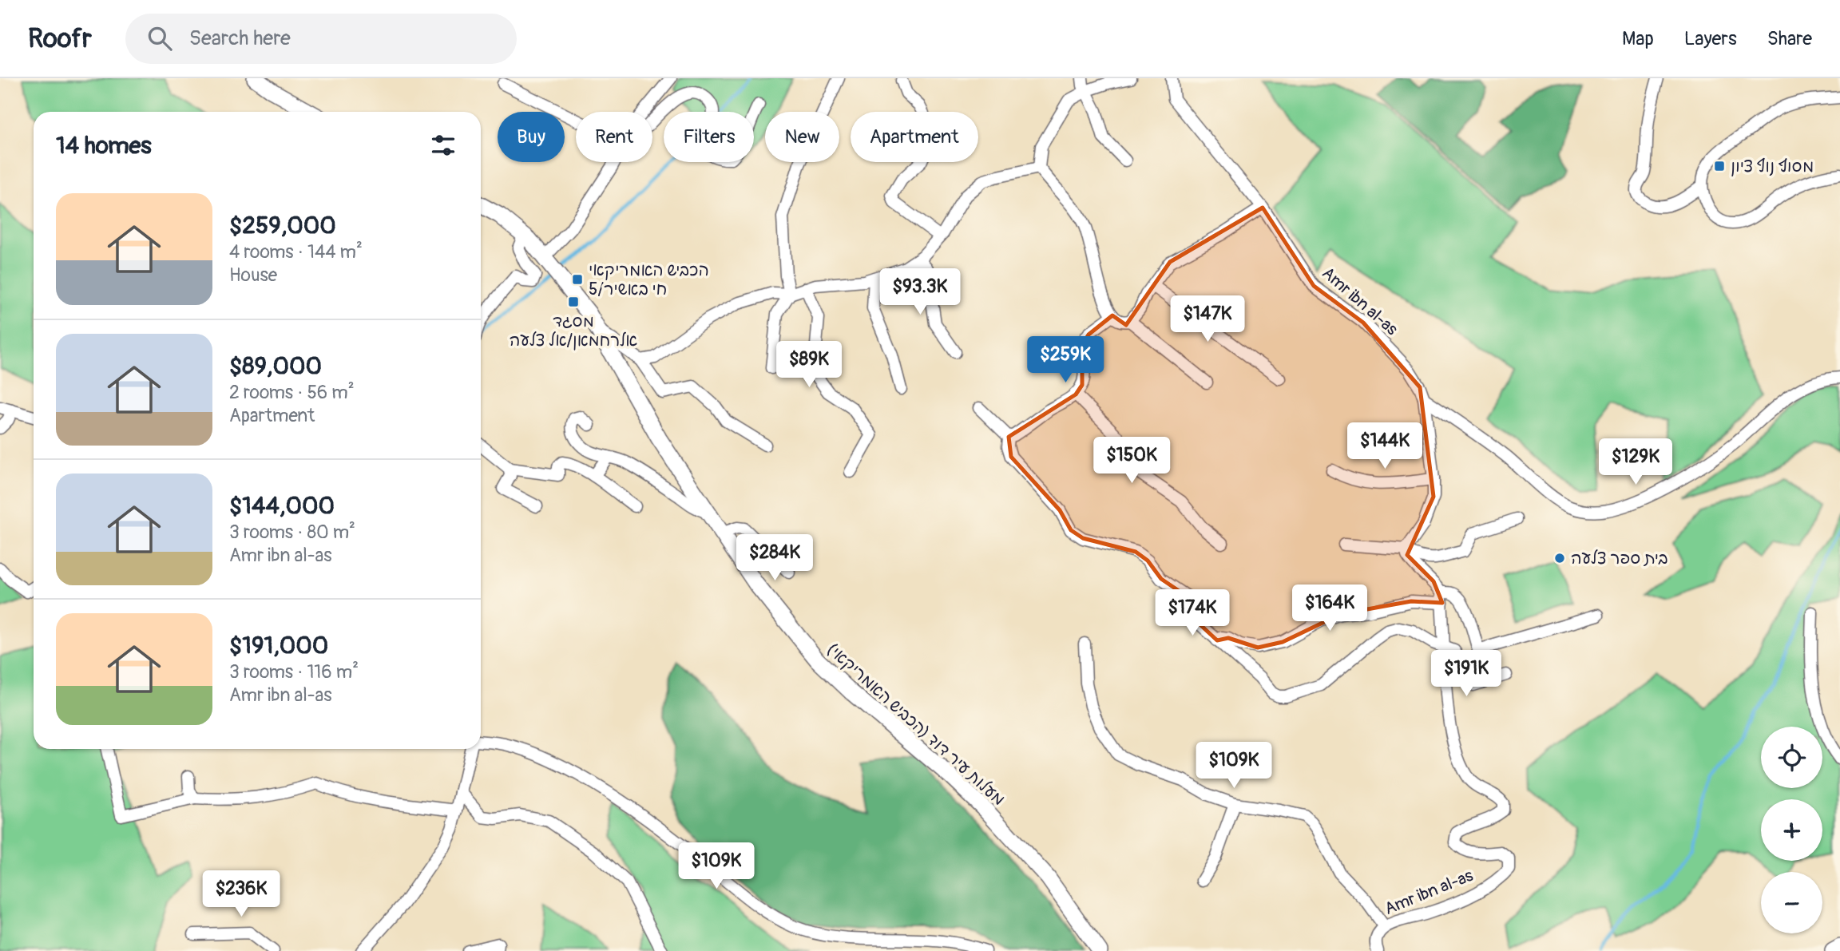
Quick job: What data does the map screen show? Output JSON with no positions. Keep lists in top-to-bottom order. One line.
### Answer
{"streets":{"main road":["מעלות עיר דוד (הכביש האמריקאי)"],"street":["Amr ibn al-as"]},"places":{"transit":["מסוף נוף ציון","הכביש האמריקאי 5/חי באשיר","מסגד אלרחמאן/אל צלעה"],"other":["בית ספר צלעה"]},"page":{"header":"Roofr","search":"Search here","nav":["Map","Layers","Share"],"chip":["Buy","Rent","Filters","New","Apartment"],"heading":"14 homes","list":[{"name":"$259,000","note":"4 rooms · 144 m² · House"},{"name":"$89,000","note":"2 rooms · 56 m² · Apartment"},{"name":"$144,000","note":"3 rooms · 80 m² · Amr ibn al-as"},{"name":"$191,000","note":"3 rooms · 116 m² · Amr ibn al-as"}],"price":["$93.3K","$147K","$259K","$89K","$144K","$150K","$129K","$284K","$164K","$174K","$191K","$109K","$109K","$236K"],"map_buttons":["+","−"]}}
